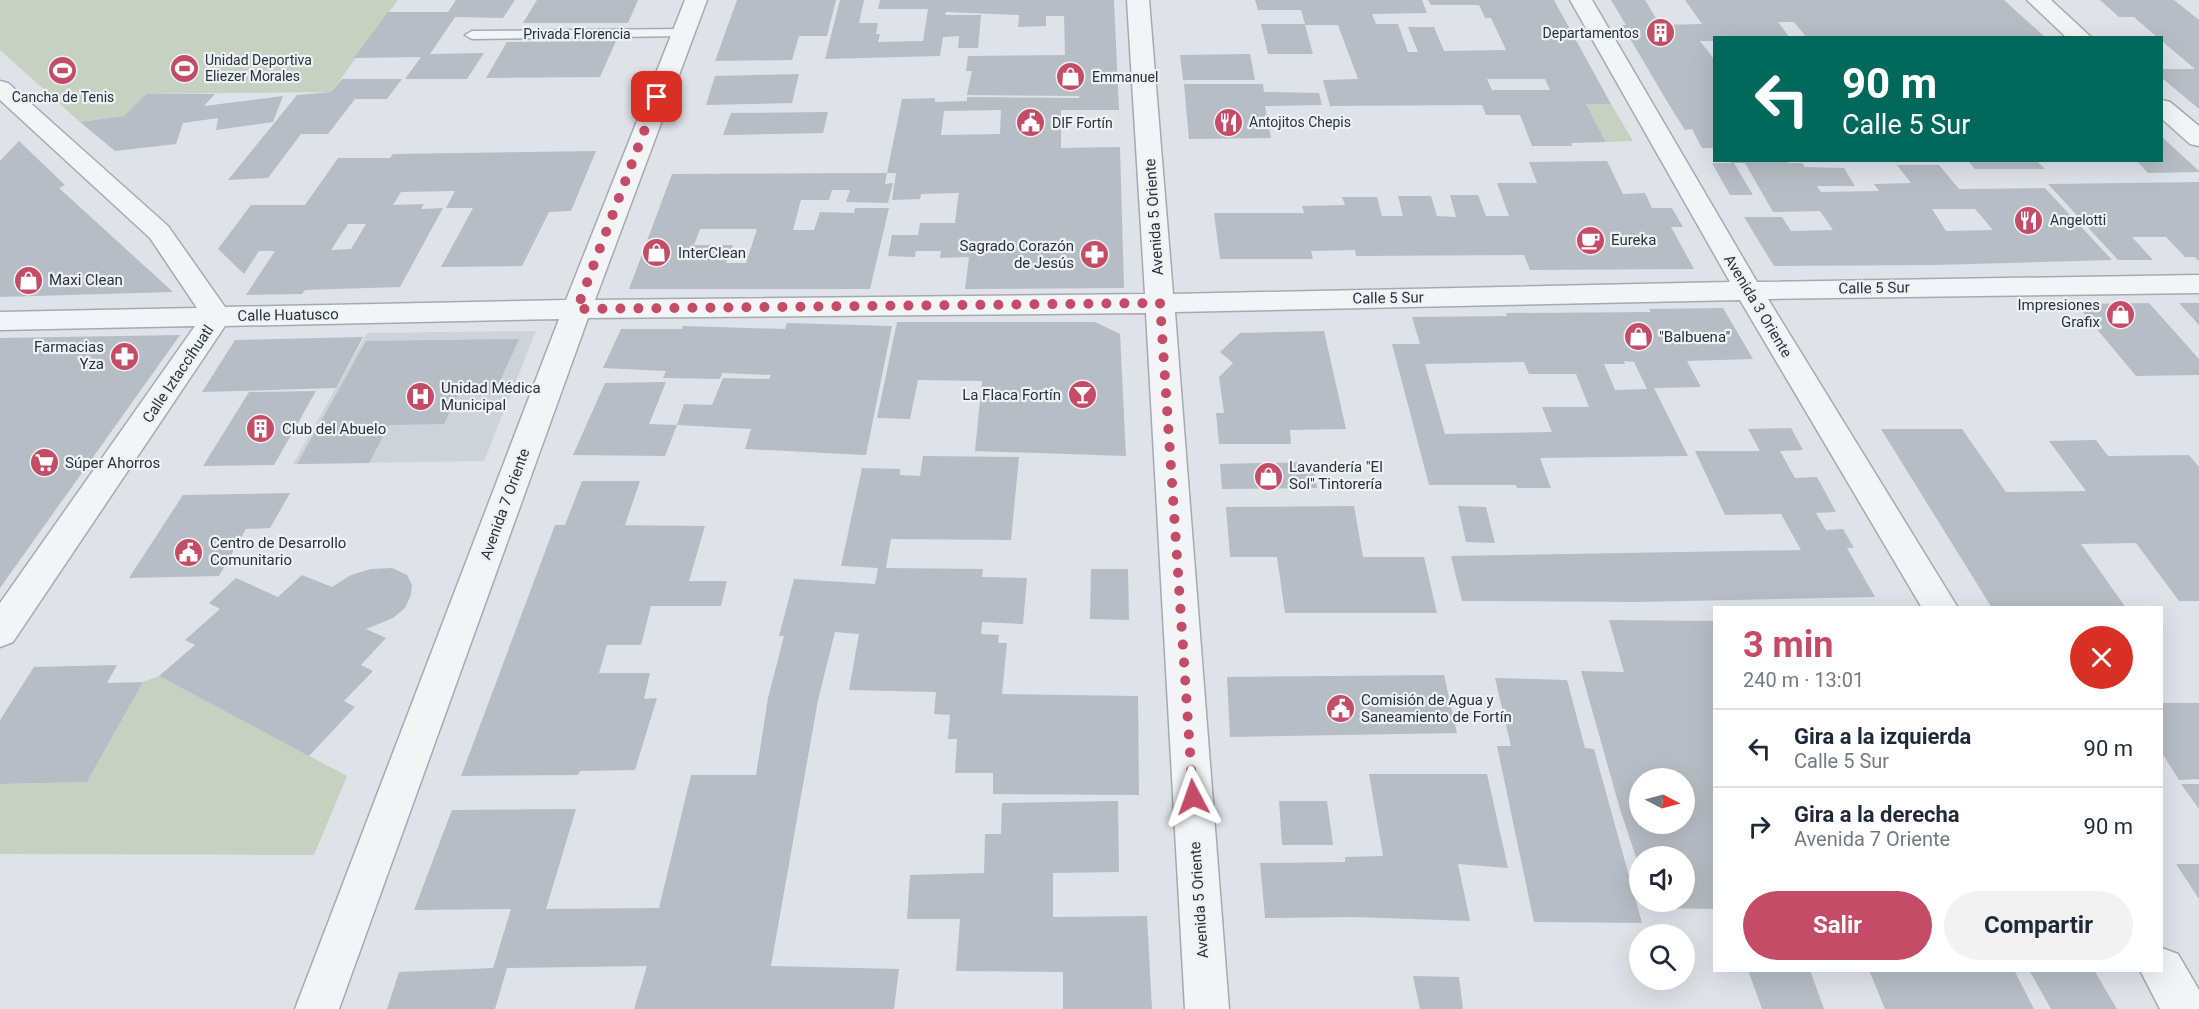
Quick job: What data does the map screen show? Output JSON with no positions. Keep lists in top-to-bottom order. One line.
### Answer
{"streets":{"street":["Avenida 5 Oriente","Calle 5 Sur","Avenida 3 Oriente","Calle Huatusco","Calle Iztaccíhuatl","Avenida 7 Oriente"],"lane":["Privada Florencia"]},"crossings":[["Privada Florencia","Avenida 7 Oriente"],["Avenida 5 Oriente","Calle 5 Sur"],["Calle 5 Sur","Avenida 3 Oriente"],["Calle 5 Sur","Calle Huatusco"],["Calle 5 Sur","Avenida 7 Oriente"],["Calle Huatusco","Calle Iztaccíhuatl"],["Calle Huatusco","Avenida 7 Oriente"]],"places":{"building":["Departamentos","Club del Abuelo"],"sports":["Unidad Deportiva Eliezer Morales","Cancha de Tenis"],"shop":["Emmanuel","InterClean","Maxi Clean","Impresiones Grafix","\"Balbuena\"","Lavandería \"El Sol\" Tintorería"],"restaurant":["Antojitos Chepis","Angelotti"],"public building":["DIF Fortín","Centro de Desarrollo Comunitario","Comisión de Agua y Saneamiento de Fortín"],"cafe":["Eureka"],"pharmacy":["Sagrado Corazón de Jesús","Farmacias Yza"],"bar":["La Flaca Fortín"],"hospital":["Unidad Médica Municipal"],"supermarket":["Súper Ahorros"]},"north":"right","page":{"turn":["90 m","Calle 5 Sur"],"heading":["3 min","240 m · 13:01"],"list":[{"name":"Gira a la izquierda","note":"Calle 5 Sur","value":"90 m"},{"name":"Gira a la derecha","note":"Avenida 7 Oriente","value":"90 m"}],"buttons":["Salir","Compartir"]}}
